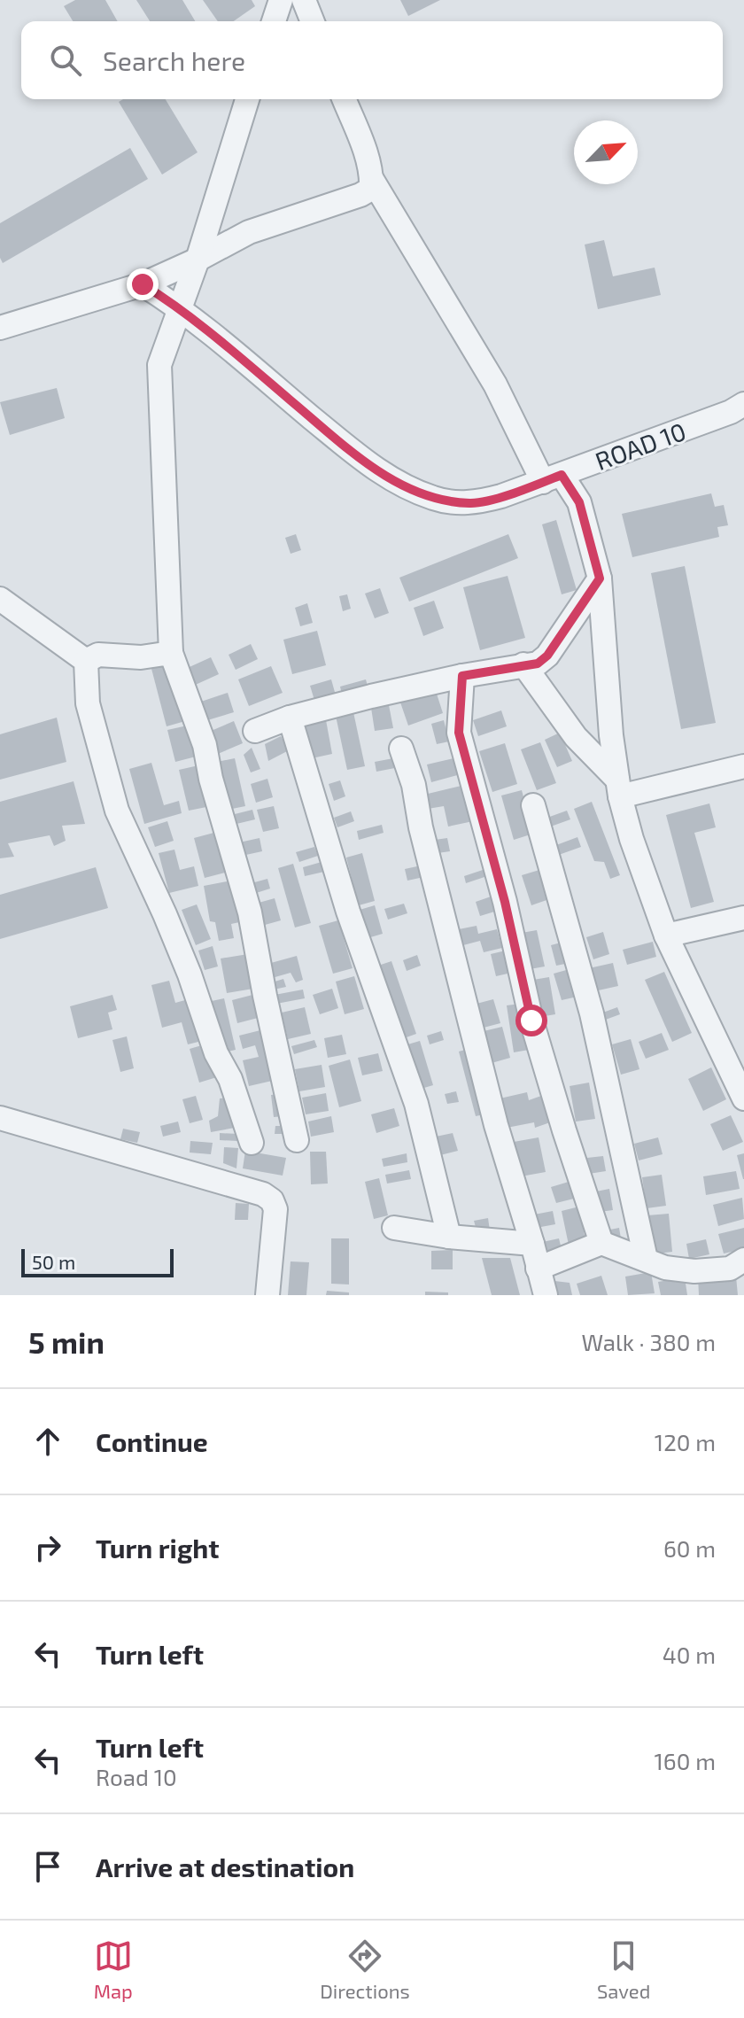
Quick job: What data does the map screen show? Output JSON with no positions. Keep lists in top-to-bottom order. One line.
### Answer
{"streets":{"street":["ROAD 10"]},"scale_bar":"50 m","north":"top right","page":{"search":"Search here","scale":"50 m","heading":["5 min","Walk · 380 m"],"list":[["Continue","120 m"],["Turn right","60 m"],["Turn left","40 m"],["Turn left","Road 10","160 m"],"Arrive at destination"],"nav":["Map","Directions","Saved"]}}
